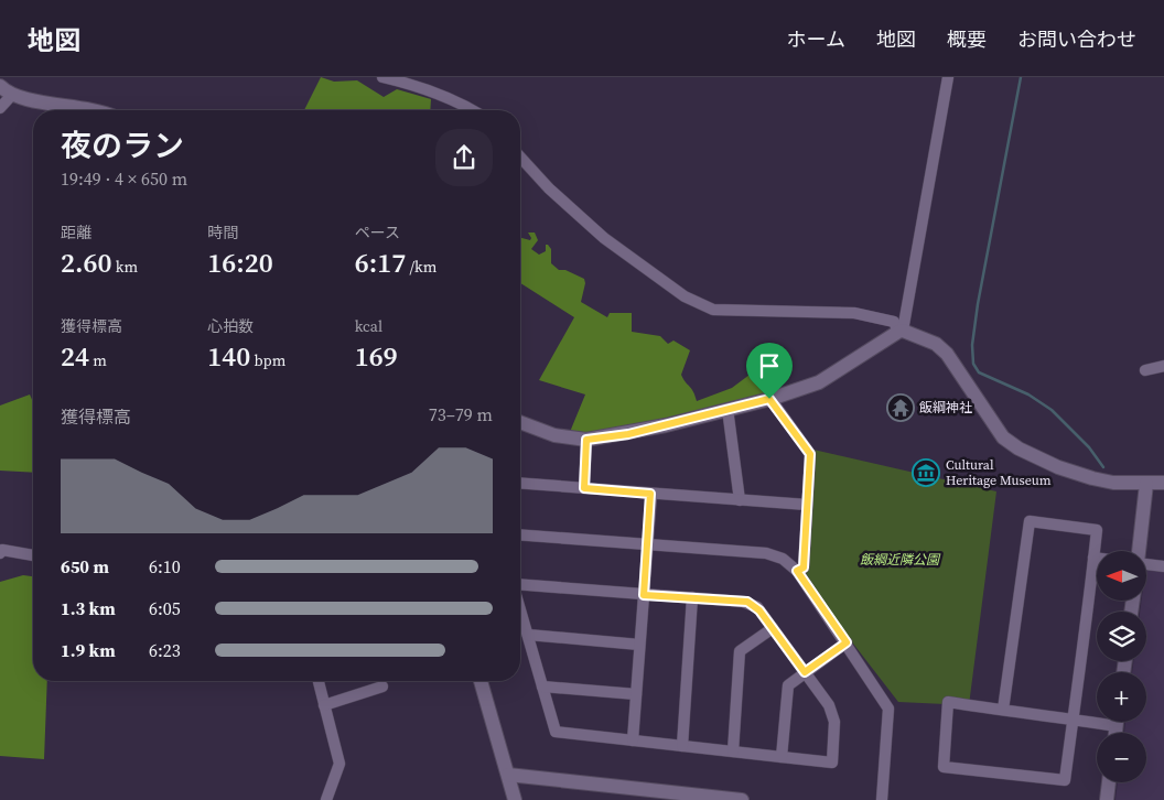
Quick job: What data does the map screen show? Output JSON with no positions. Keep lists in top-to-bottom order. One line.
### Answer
{"parks":["飯綱近隣公園"],"places":{"temple":["飯綱神社"],"museum":["Cultural Heritage Museum"]},"north":"left","page":{"header":"地図","nav":["ホーム","地図","概要","お問い合わせ"],"heading":["夜のラン","19:49 · 4 × 650 m"],"stats":[["距離","2.60 km"],["時間","16:20"],["ペース","6:17 /km"],["獲得標高","24 m"],["心拍数","140 bpm"],["kcal","169"]],"chart":["獲得標高","73–79 m"],"list":[{"name":"650 m","note":"6:10"},{"name":"1.3 km","note":"6:05"},{"name":"1.9 km","note":"6:23"}],"map_buttons":["+","−"]}}
